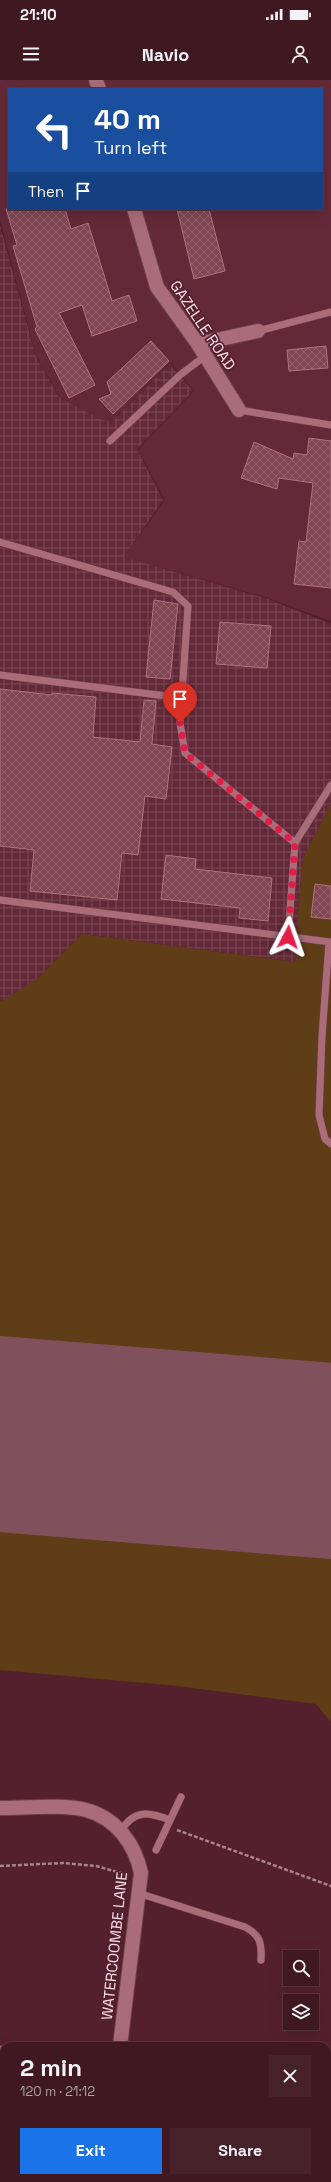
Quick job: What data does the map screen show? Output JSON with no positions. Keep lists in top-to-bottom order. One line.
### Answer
{"streets":{"street":["GAZELLE ROAD","WATERCOOMBE LANE"]},"page":{"status":"21:10","header":"Navio","turn":["40 m","Turn left"],"then":"Then","heading":["2 min","120 m · 21:12"],"buttons":["Exit","Share"]}}
